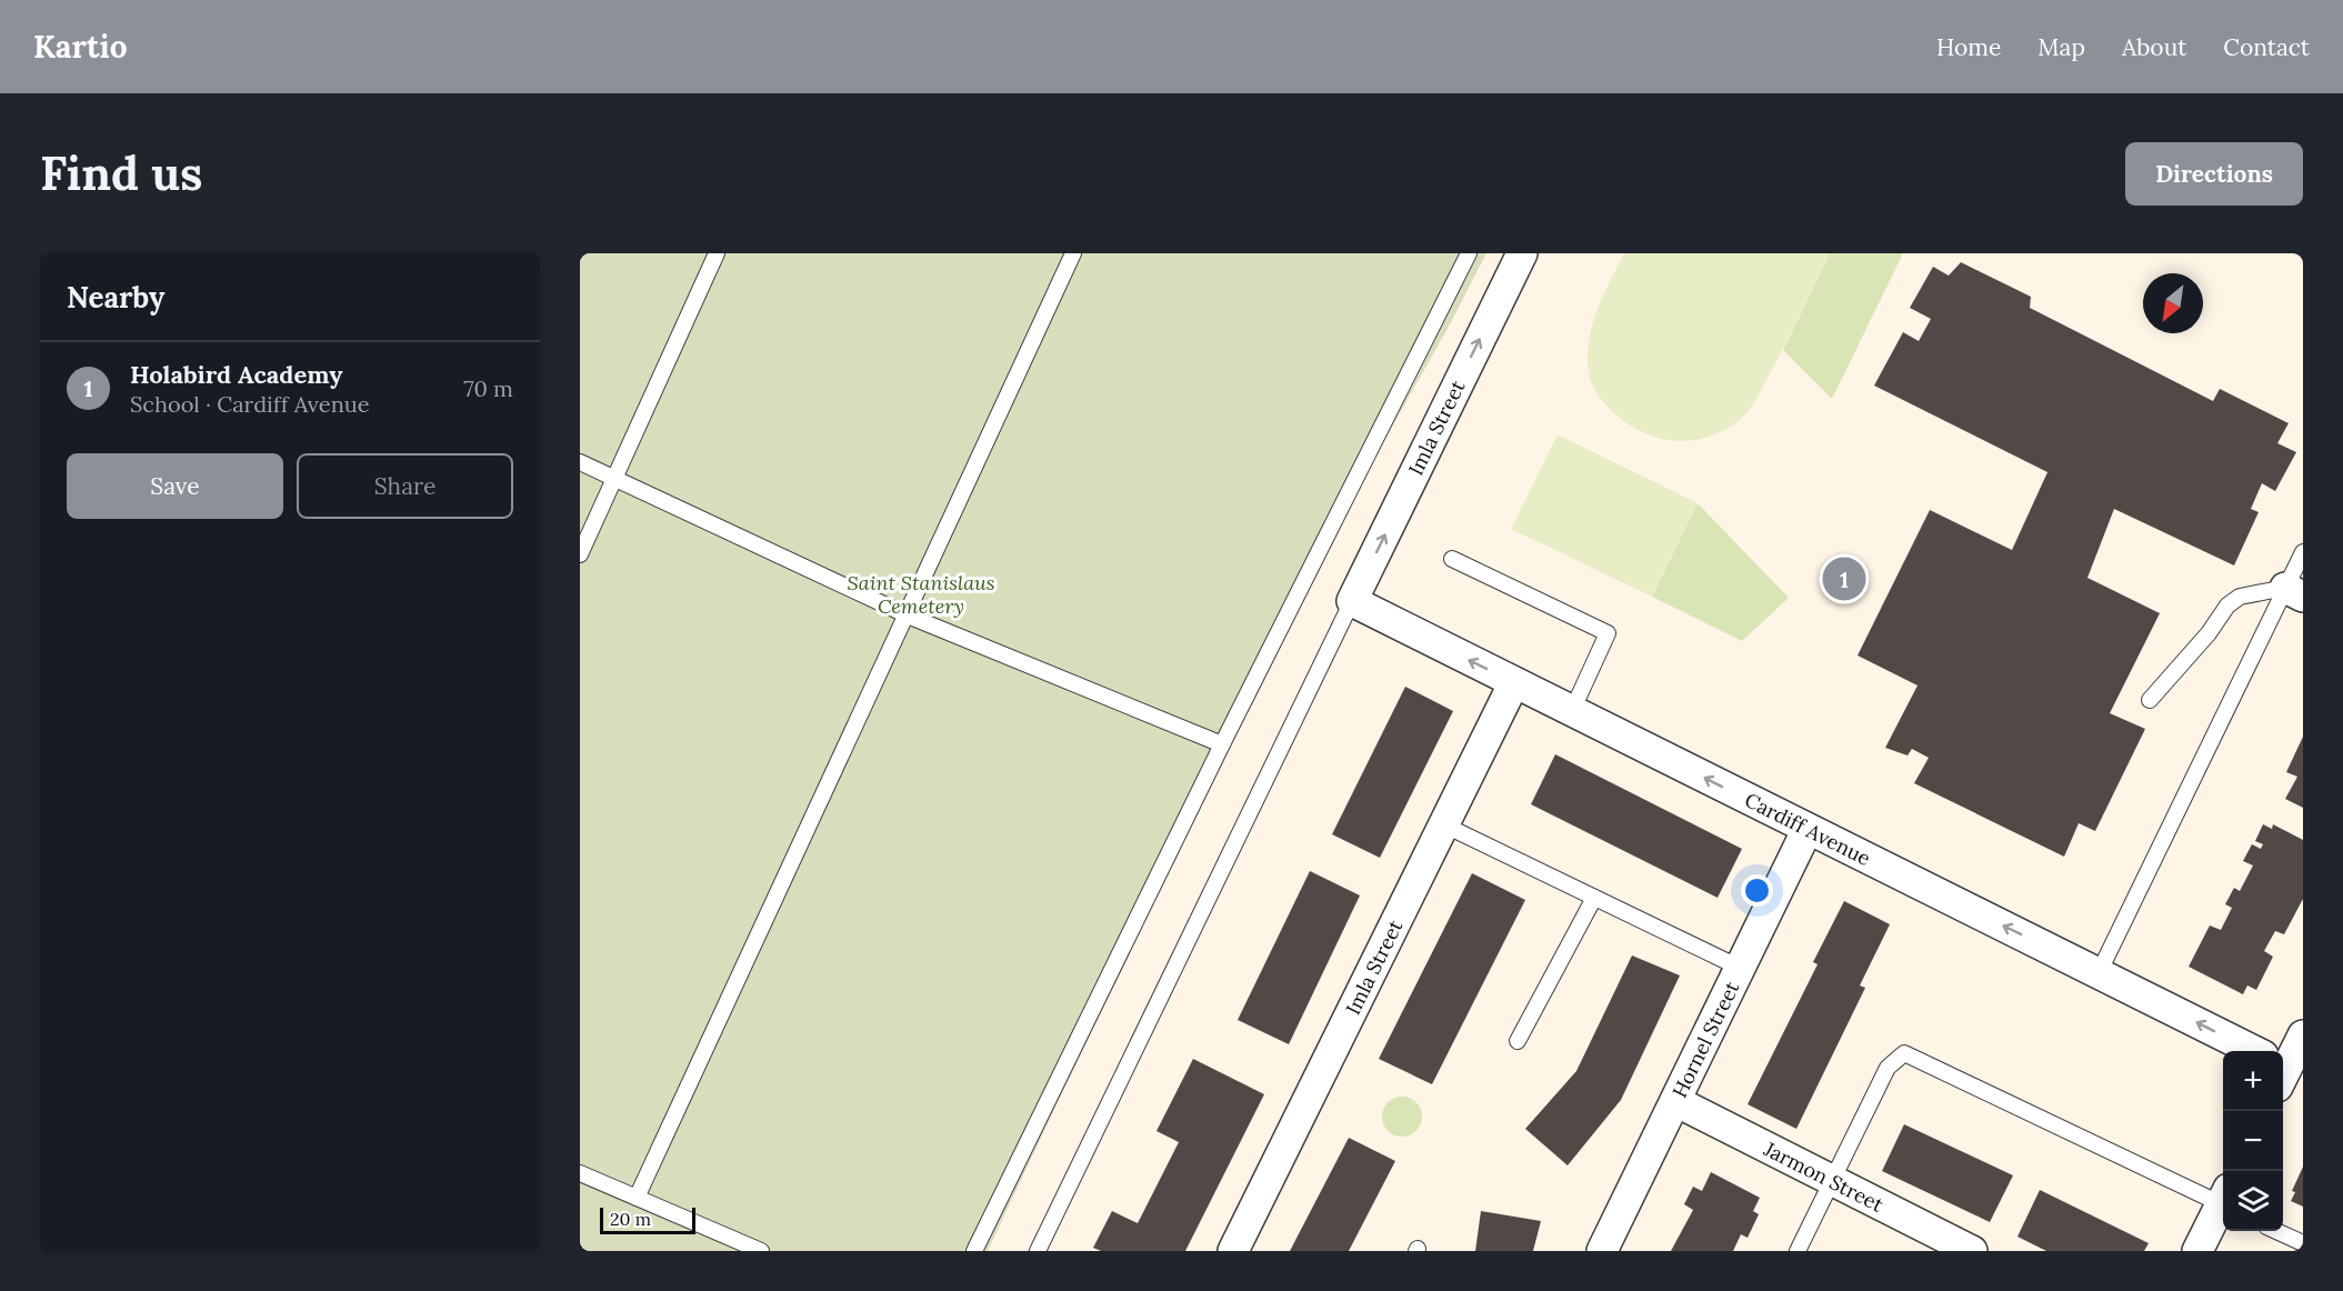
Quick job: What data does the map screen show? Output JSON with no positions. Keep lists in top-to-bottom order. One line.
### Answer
{"streets":{"street":["Imla Street","Cardiff Avenue","Hornel Street","Jarmon Street"]},"crossings":[["Imla Street","Cardiff Avenue"],["Cardiff Avenue","Hornel Street"],["Hornel Street","Jarmon Street"]],"one_way":["Imla Street","Cardiff Avenue"],"parks":["Saint Stanislaus Cemetery"],"scale_bar":"20 m","north":"bottom left","page":{"header":"Kartio","nav":["Home","Map","About","Contact"],"buttons":["Directions",["Save","Share"]],"title":"Find us","heading":"Nearby","list":[{"mark":"1","name":"Holabird Academy","note":"School · Cardiff Avenue","value":"70 m"}],"pins":"1","map_buttons":["+","−"],"scale":"20 m"}}
